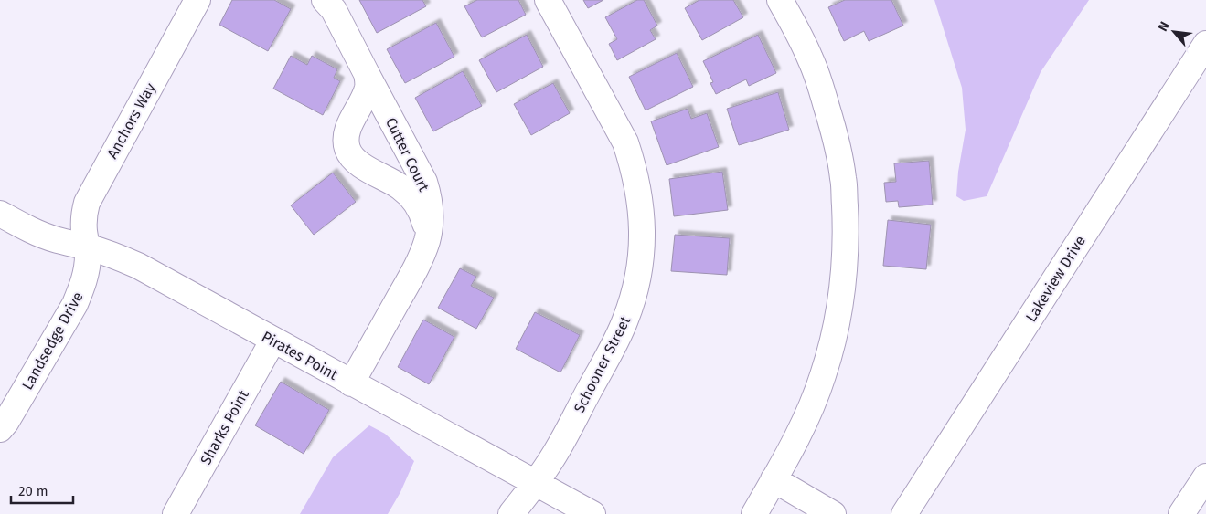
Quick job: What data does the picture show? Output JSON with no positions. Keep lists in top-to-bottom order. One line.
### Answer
{"streets":{"street":["Anchors Way","Cutter Court","Lakeview Drive","Landsedge Drive","Pirates Point","Schooner Street","Sharks Point"]},"crossings":[["Anchors Way","Landsedge Drive"],["Anchors Way","Pirates Point"],["Cutter Court","Pirates Point"],["Landsedge Drive","Pirates Point"],["Pirates Point","Schooner Street"],["Pirates Point","Sharks Point"]],"scale_bar":"20 m","north":"top left"}
